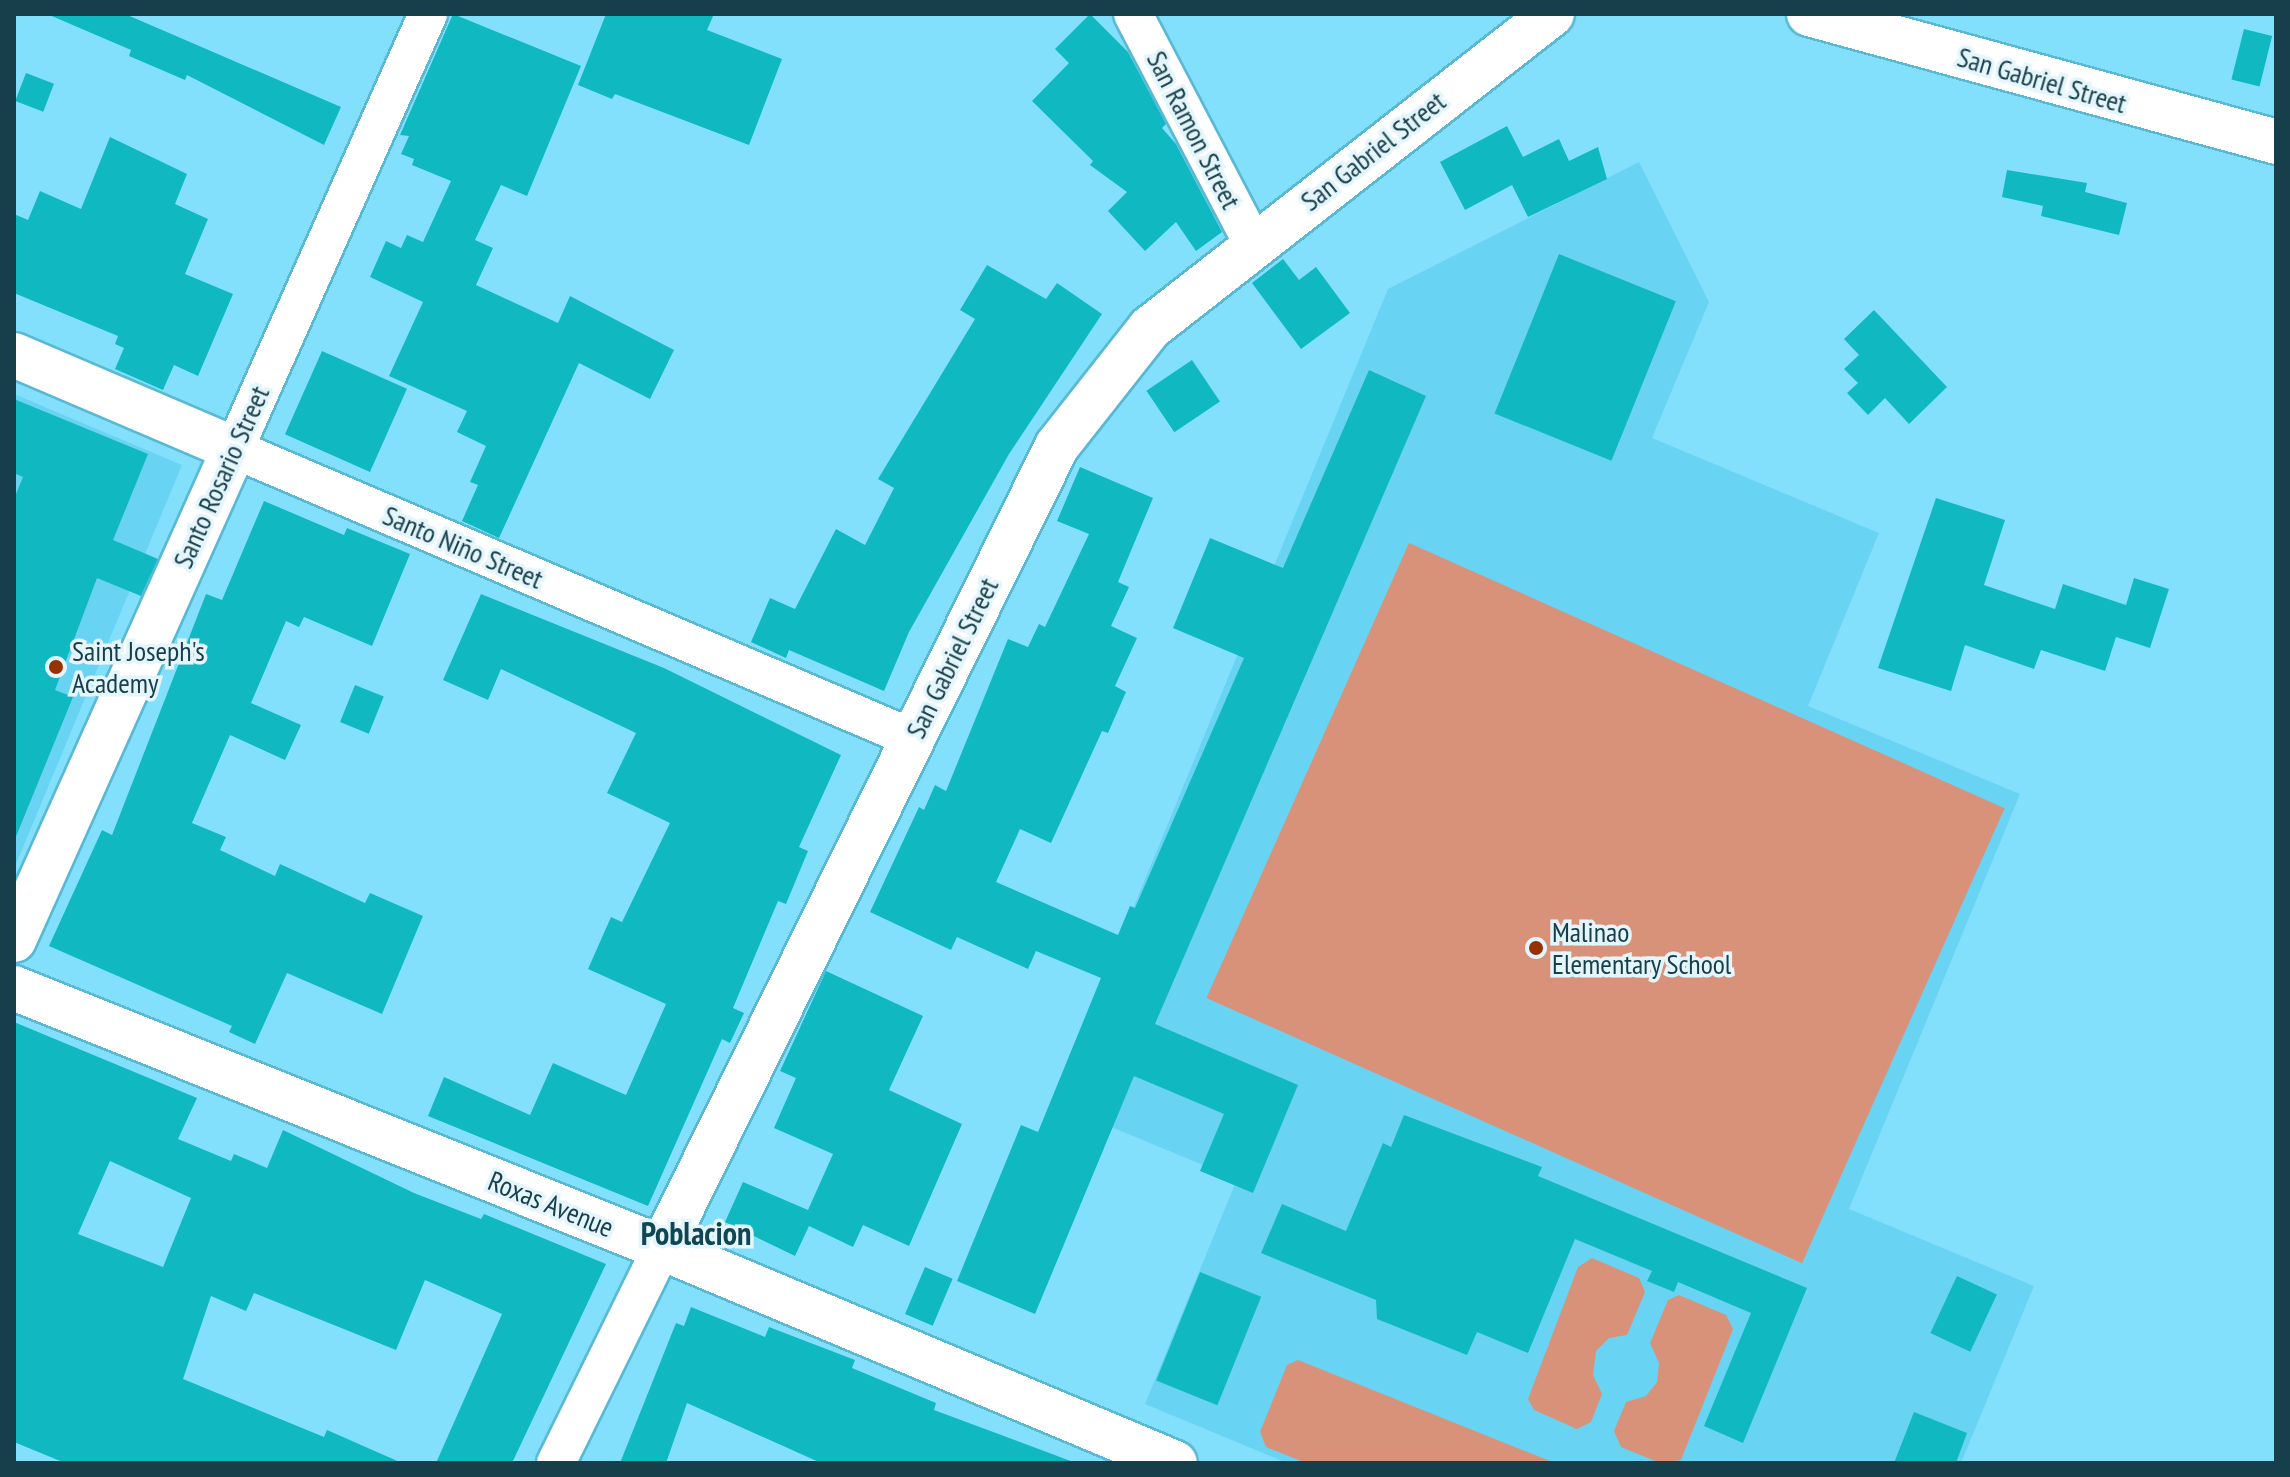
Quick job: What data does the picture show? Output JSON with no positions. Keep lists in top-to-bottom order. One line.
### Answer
{"streets":{"street":["San Gabriel Street","San Ramon Street","Santo Rosario Street","Santo Niño Street","Roxas Avenue"]},"crossings":[["San Gabriel Street","San Ramon Street"],["San Gabriel Street","Santo Niño Street"],["San Gabriel Street","Roxas Avenue"],["Santo Rosario Street","Santo Niño Street"]],"districts":["Poblacion"],"places":["Saint Joseph's Academy","Malinao Elementary School"]}
